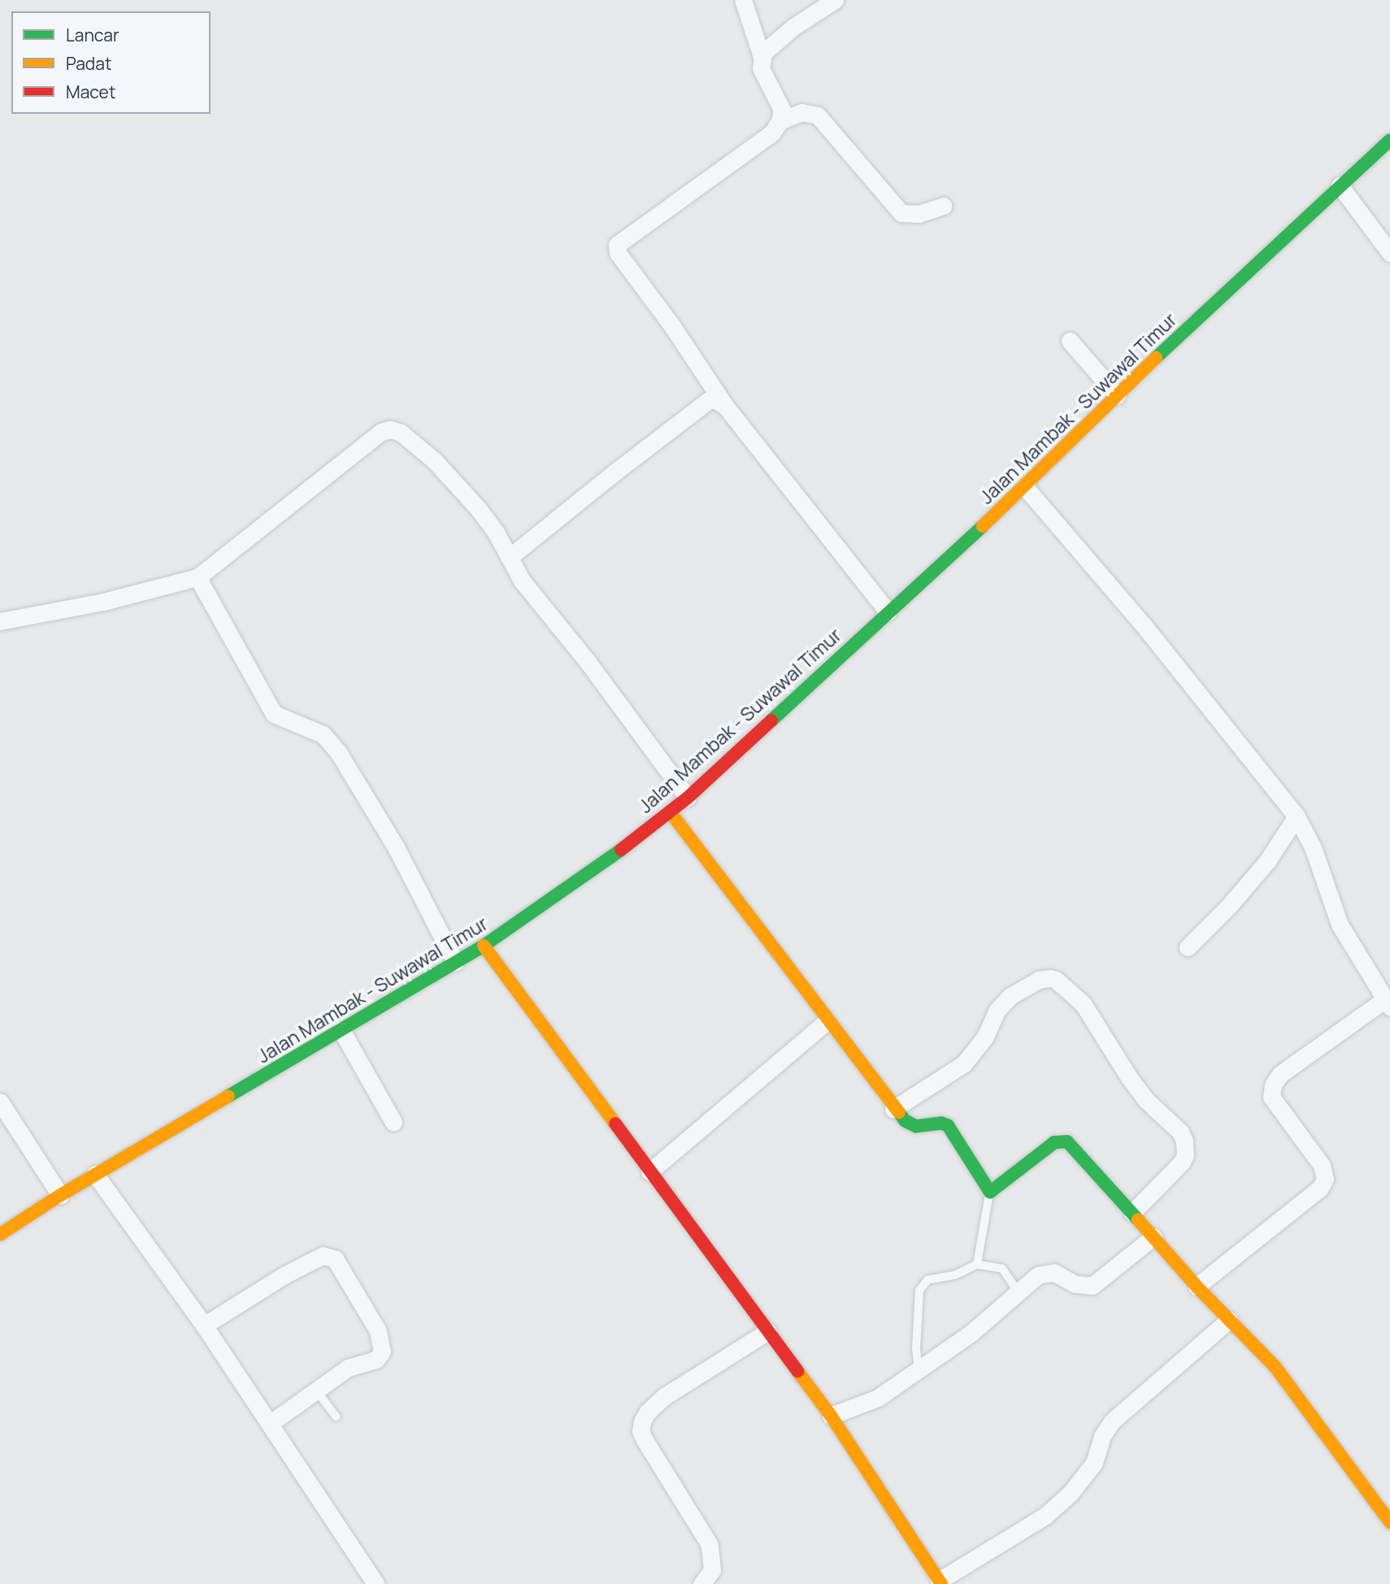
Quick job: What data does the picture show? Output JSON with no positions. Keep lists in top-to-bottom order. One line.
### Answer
{"streets":{"street":["Jalan Mambak - Suwawal Timur"]},"legend":["Lancar","Padat","Macet"]}
